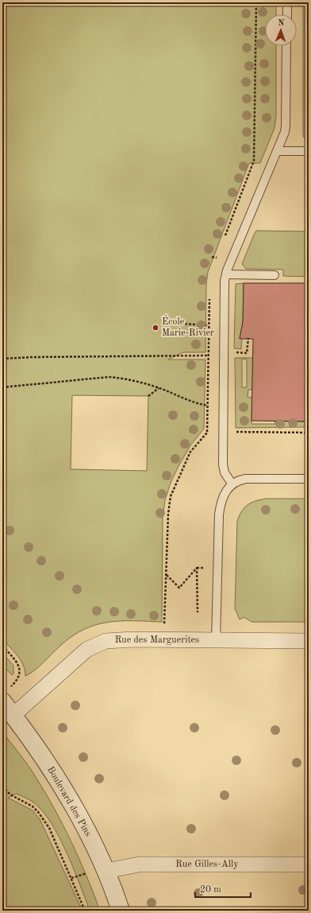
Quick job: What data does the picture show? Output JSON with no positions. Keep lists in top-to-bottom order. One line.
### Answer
{"streets":{"street":["Rue des Marguerites","Boulevard des Pins","Rue Gilles-Ally"]},"crossings":[["Rue des Marguerites","Boulevard des Pins"],["Boulevard des Pins","Rue Gilles-Ally"]],"places":["École Marie-Rivier"],"scale_bar":"20 m","north":"top"}
